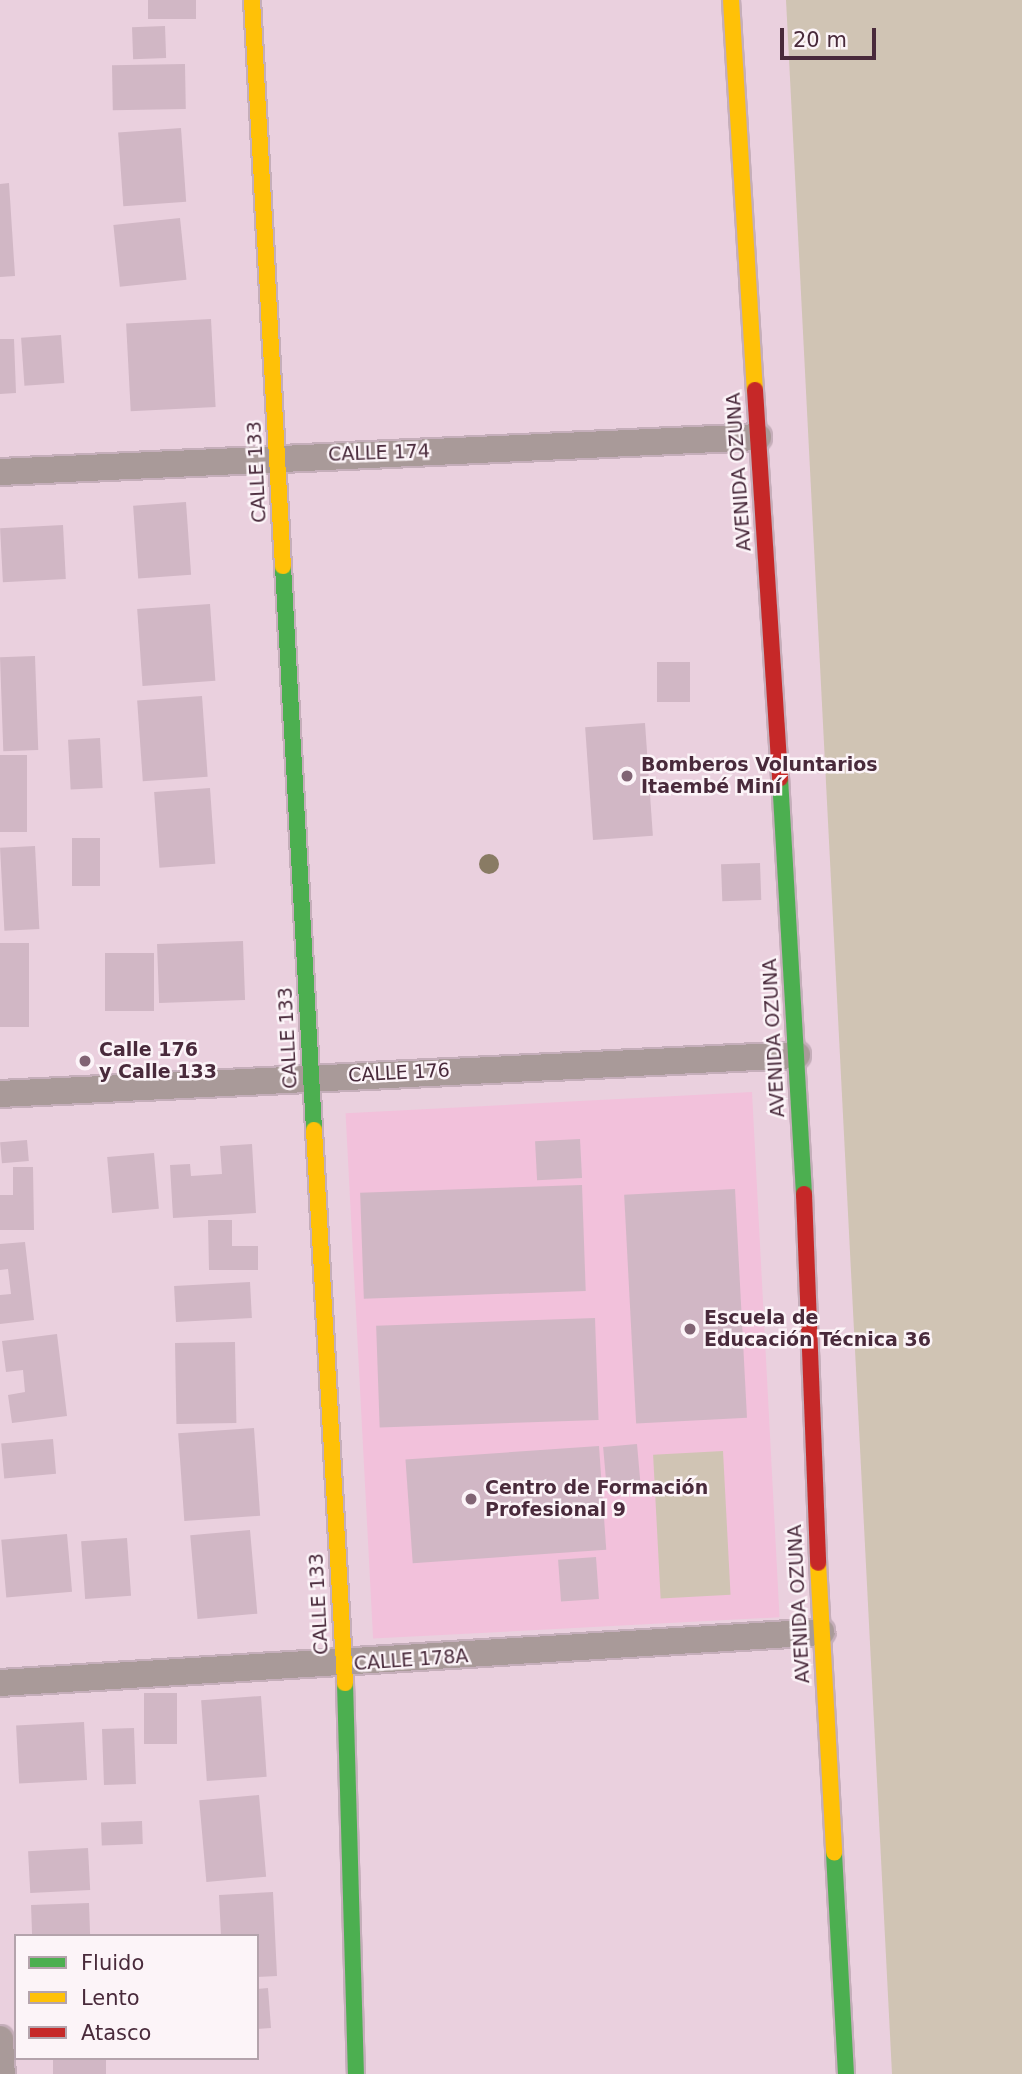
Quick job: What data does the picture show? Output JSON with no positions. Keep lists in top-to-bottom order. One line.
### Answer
{"streets":{"main road":["CALLE 133","AVENIDA OZUNA"],"street":["CALLE 174","CALLE 176","CALLE 178A"]},"crossings":[["CALLE 174","CALLE 133"],["CALLE 174","AVENIDA OZUNA"],["CALLE 133","CALLE 176"],["CALLE 133","CALLE 178A"],["AVENIDA OZUNA","CALLE 176"],["AVENIDA OZUNA","CALLE 178A"]],"places":["Bomberos Voluntarios Itaembé Miní","Calle 176 y Calle 133","Escuela de Educación Técnica 36","Centro de Formación Profesional 9"],"legend":["Fluido","Lento","Atasco"],"scale_bar":"20 m"}
